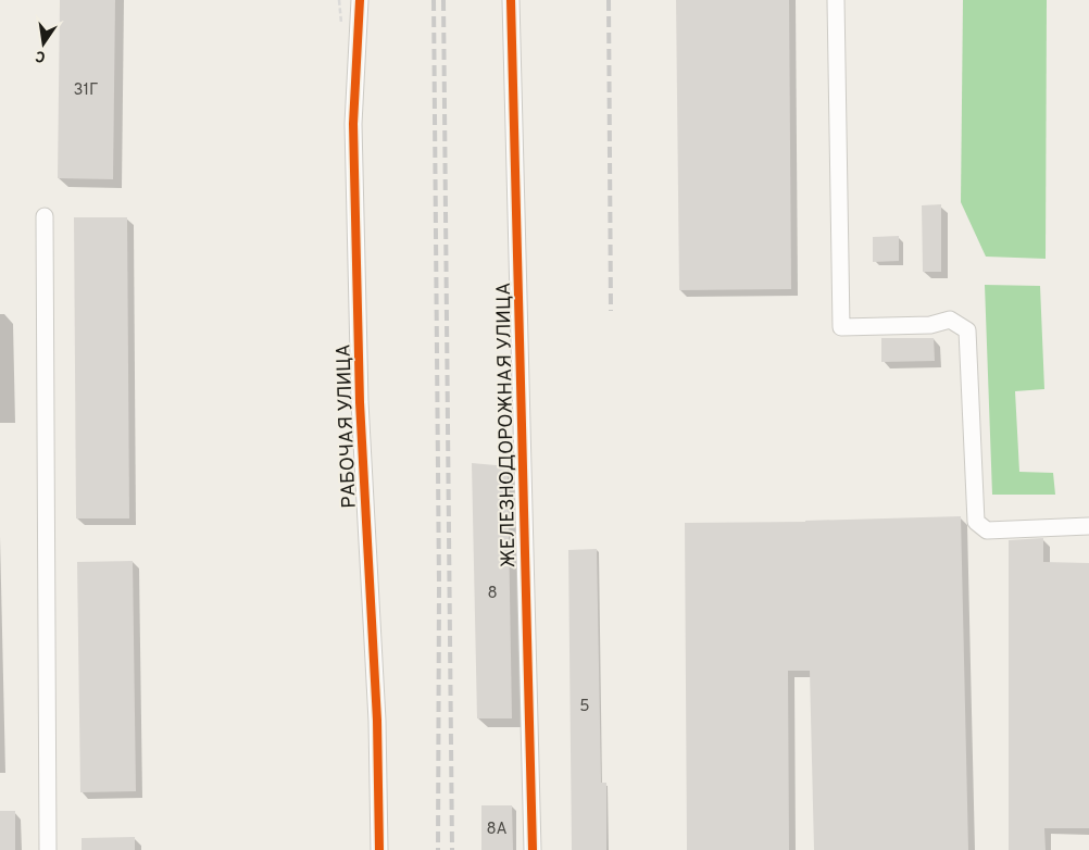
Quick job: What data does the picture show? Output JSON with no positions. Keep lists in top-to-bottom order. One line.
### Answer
{"streets":{"street":["ЖЕЛЕЗНОДОРОЖНАЯ УЛИЦА","РАБОЧАЯ УЛИЦА"]},"house_numbers":["31Г","8","5","8А"],"north":"bottom"}
